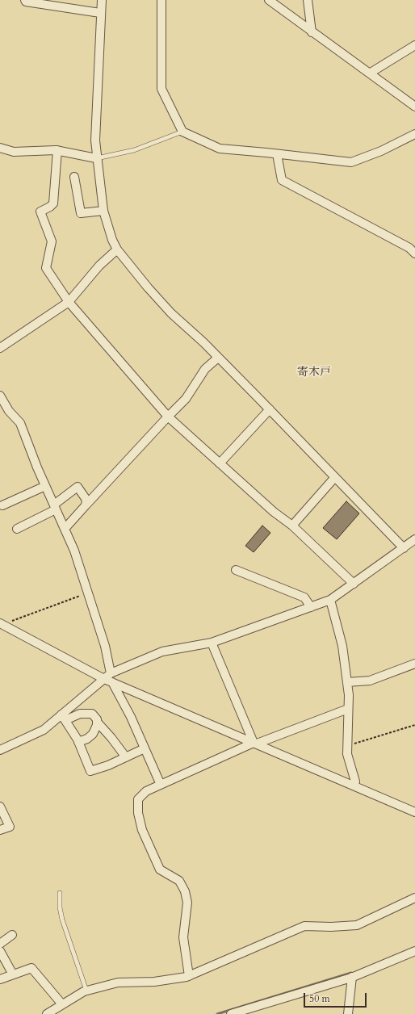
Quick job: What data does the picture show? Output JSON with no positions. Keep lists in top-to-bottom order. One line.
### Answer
{"districts":["寄木戸"],"scale_bar":"50 m"}
